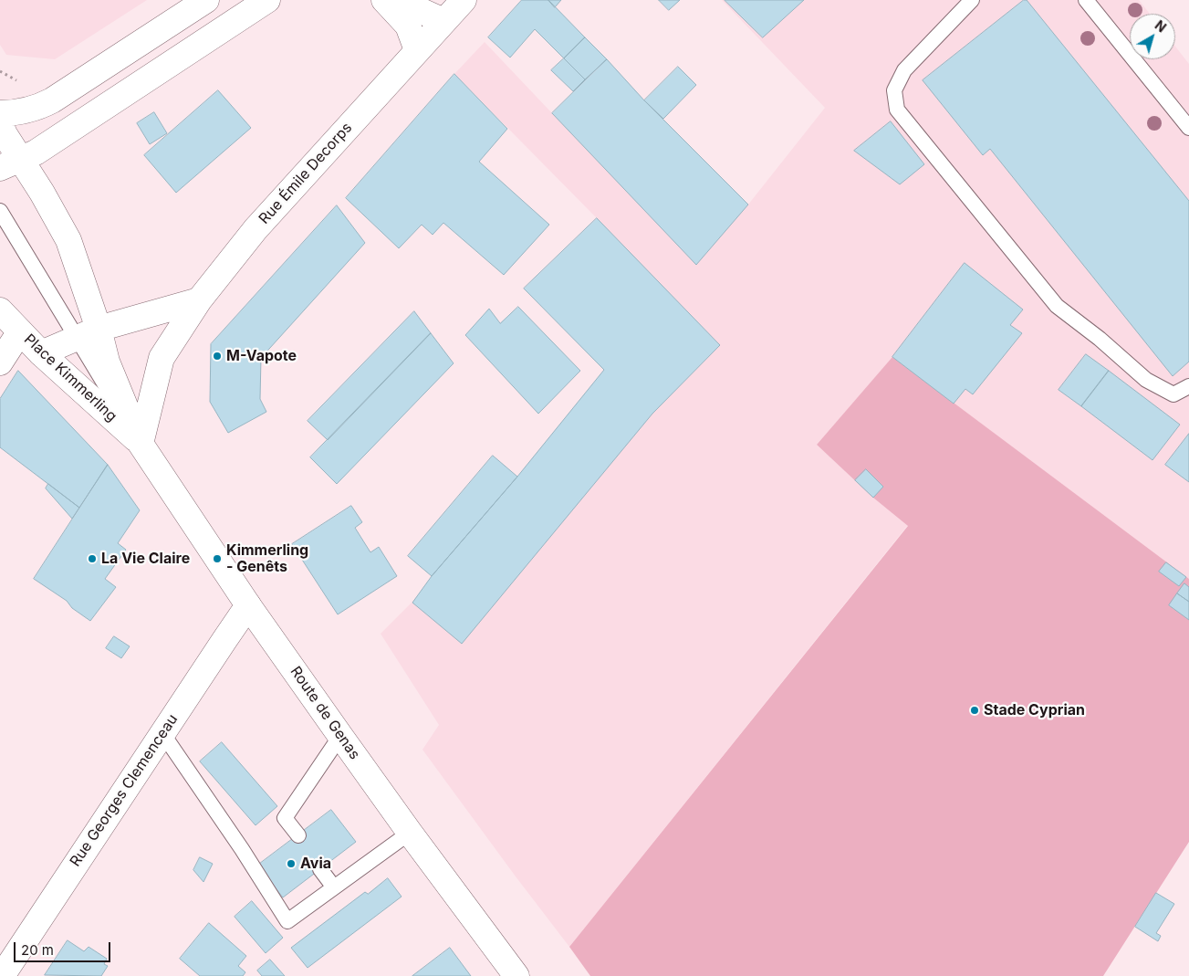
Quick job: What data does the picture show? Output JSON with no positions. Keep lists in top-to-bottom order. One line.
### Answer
{"streets":{"street":["Rue Émile Decorps","Place Kimmerling","Route de Genas","Rue Georges Clemenceau"]},"crossings":[["Rue Émile Decorps","Place Kimmerling"],["Rue Émile Decorps","Route de Genas"],["Place Kimmerling","Route de Genas"],["Route de Genas","Rue Georges Clemenceau"]],"places":["M-Vapote","La Vie Claire","Kimmerling - Genêts","Stade Cyprian","Avia"],"scale_bar":"20 m","north":"top right"}
